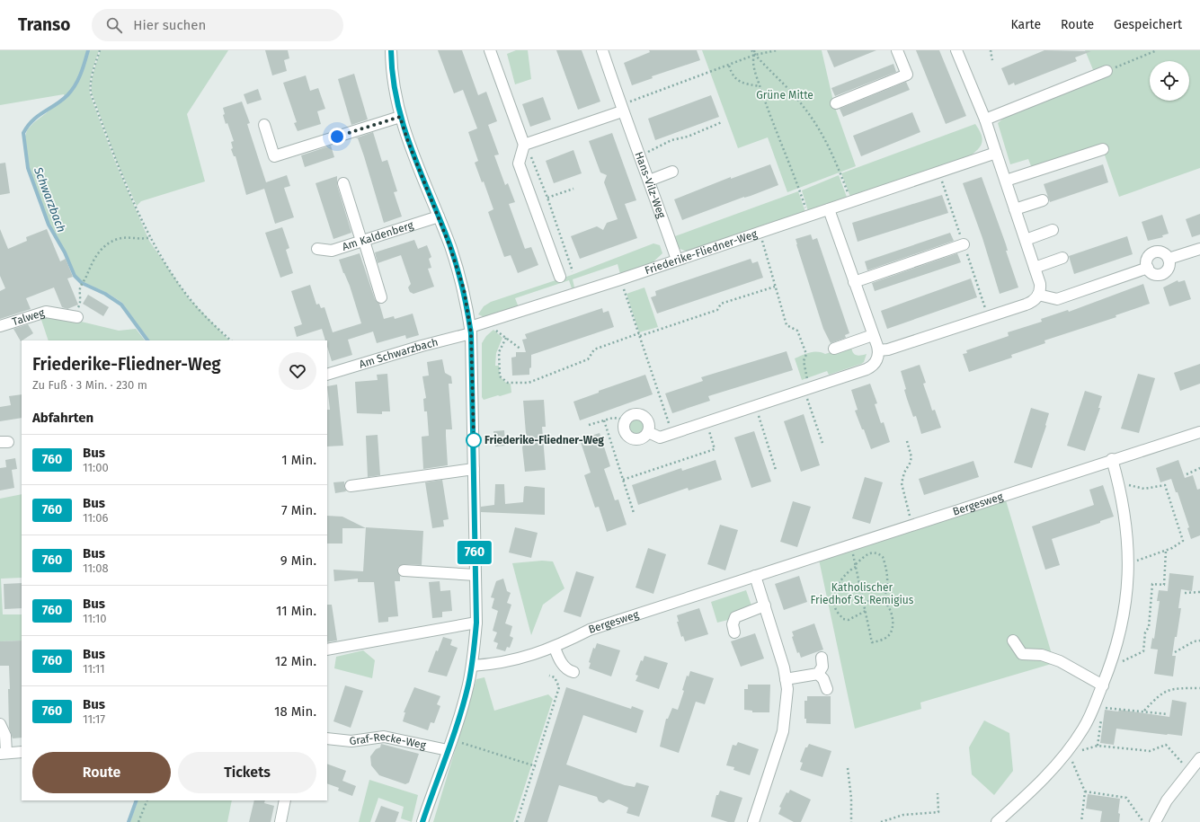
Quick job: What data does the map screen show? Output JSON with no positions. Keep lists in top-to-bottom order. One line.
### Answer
{"streets":{"street":["Hans-Vilz-Weg","Am Kaldenberg","Friederike-Fliedner-Weg","Talweg","Am Schwarzbach","Bergesweg","Graf-Recke-Weg"]},"crossings":[["Hans-Vilz-Weg","Friederike-Fliedner-Weg"],["Friederike-Fliedner-Weg","Am Schwarzbach"]],"water":["Schwarzbach"],"parks":["Grüne Mitte","Katholischer Friedhof St. Remigius"],"places":["Friederike-Fliedner-Weg"],"lines":["bus line 760"],"page":{"header":"Transo","search":"Hier suchen","nav":["Karte","Route","Gespeichert"],"on_map":"760","heading":[["Friederike-Fliedner-Weg","Zu Fuß · 3 Min. · 230 m"],"Abfahrten"],"list":[{"mark":"760","name":"Bus","note":"11:00","value":"1 Min."},{"mark":"760","name":"Bus","note":"11:06","value":"7 Min."},{"mark":"760","name":"Bus","note":"11:08","value":"9 Min."},{"mark":"760","name":"Bus","note":"11:10","value":"11 Min."},{"mark":"760","name":"Bus","note":"11:11","value":"12 Min."},{"mark":"760","name":"Bus","note":"11:17","value":"18 Min."}],"buttons":["Route","Tickets"]}}
